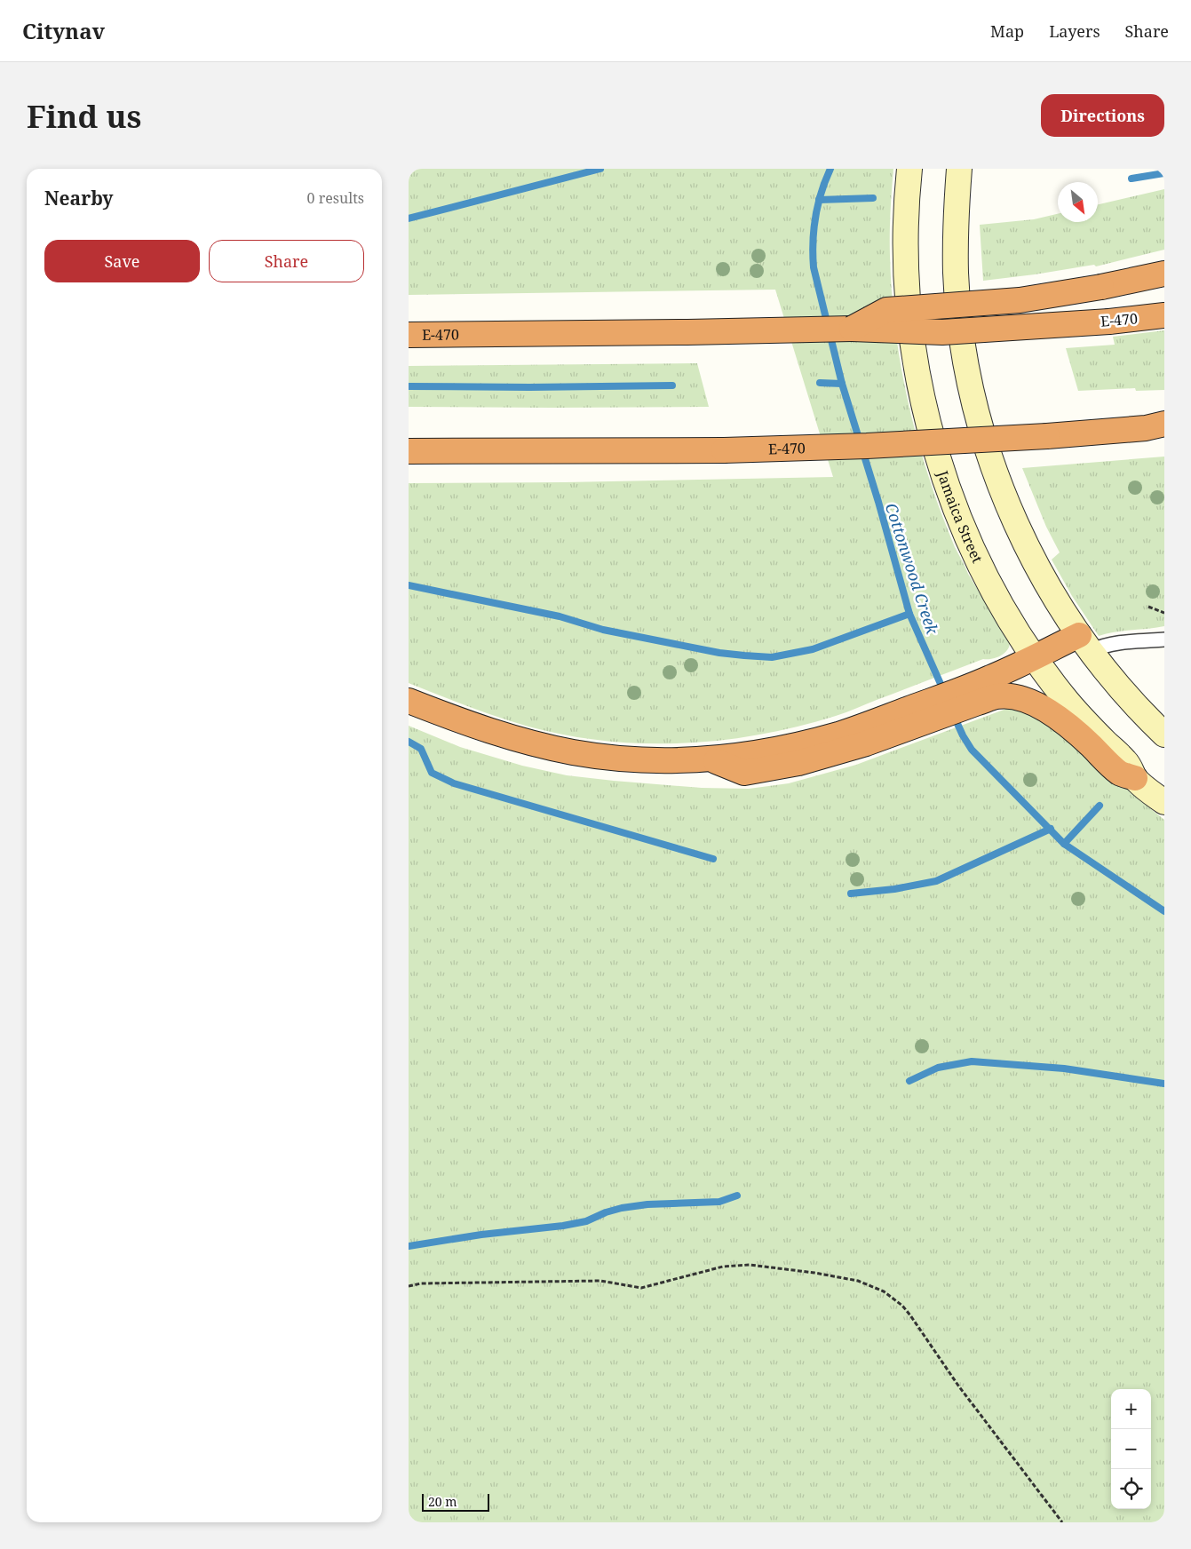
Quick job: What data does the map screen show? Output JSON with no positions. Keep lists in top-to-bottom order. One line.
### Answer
{"streets":{"highway":["E-470"],"main road":["Jamaica Street"]},"water":["Cottonwood Creek"],"scale_bar":"20 m","north":"bottom right","page":{"header":"Citynav","nav":["Map","Layers","Share"],"buttons":["Directions",["Save","Share"]],"title":"Find us","heading":["Nearby","0 results"],"map_buttons":["+","−"],"scale":"20 m"}}
